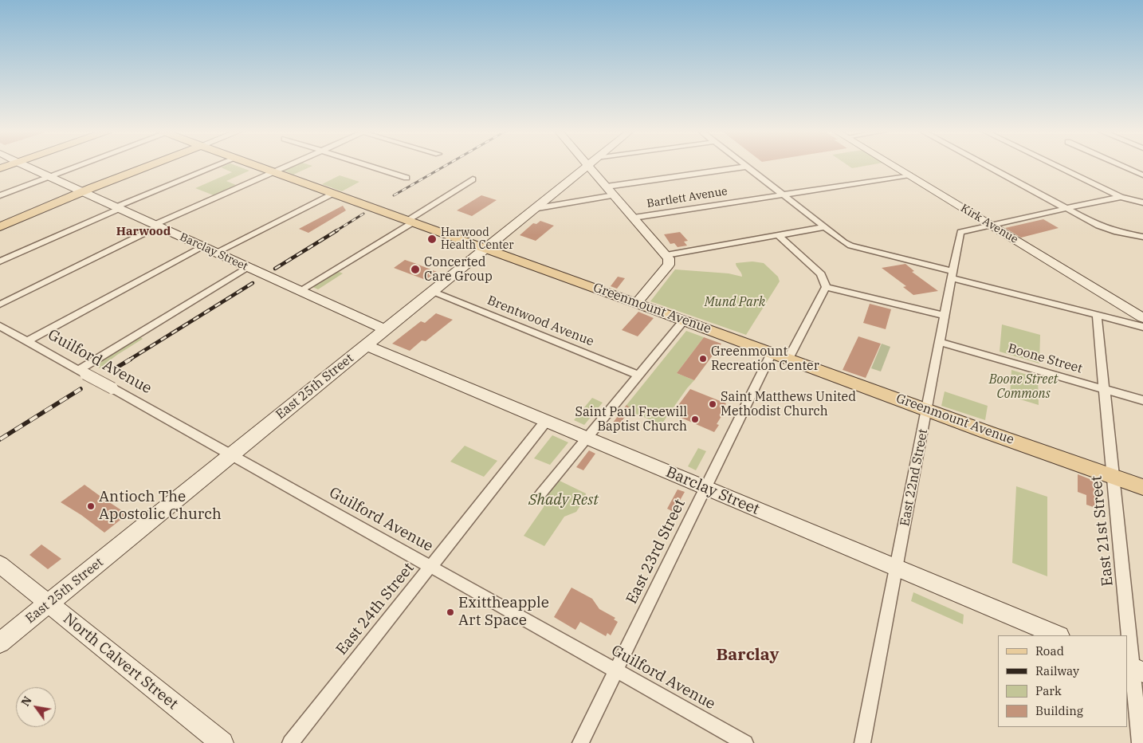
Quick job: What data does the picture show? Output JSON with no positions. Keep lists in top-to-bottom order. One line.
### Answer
{"streets":{"main road":["Greenmount Avenue"],"street":["Bartlett Avenue","Kirk Avenue","Barclay Street","Brentwood Avenue","Boone Street","Guilford Avenue","East 25th Street","East 22nd Street","East 21st Street","East 23rd Street","East 24th Street","North Calvert Street"]},"crossings":[["Bartlett Avenue","Kirk Avenue"],["Kirk Avenue","East 22nd Street"],["Barclay Street","East 25th Street"],["Barclay Street","East 22nd Street"],["Barclay Street","East 23rd Street"],["Barclay Street","East 24th Street"],["Greenmount Avenue","East 25th Street"],["Greenmount Avenue","East 22nd Street"],["Greenmount Avenue","East 21st Street"],["Greenmount Avenue","East 23rd Street"],["Brentwood Avenue","East 25th Street"],["Boone Street","East 22nd Street"],["Boone Street","East 21st Street"],["Guilford Avenue","East 25th Street"],["Guilford Avenue","East 23rd Street"],["Guilford Avenue","East 24th Street"],["East 25th Street","North Calvert Street"]],"districts":["Harwood","Barclay"],"parks":["Mund Park","Boone Street Commons","Shady Rest"],"places":["Harwood Health Center","Concerted Care Group","Greenmount Recreation Center","Saint Matthews United Methodist Church","Saint Paul Freewill Baptist Church","Antioch The Apostolic Church","Exittheapple Art Space"],"legend":["Road","Railway","Park","Building"],"north":"top left"}
